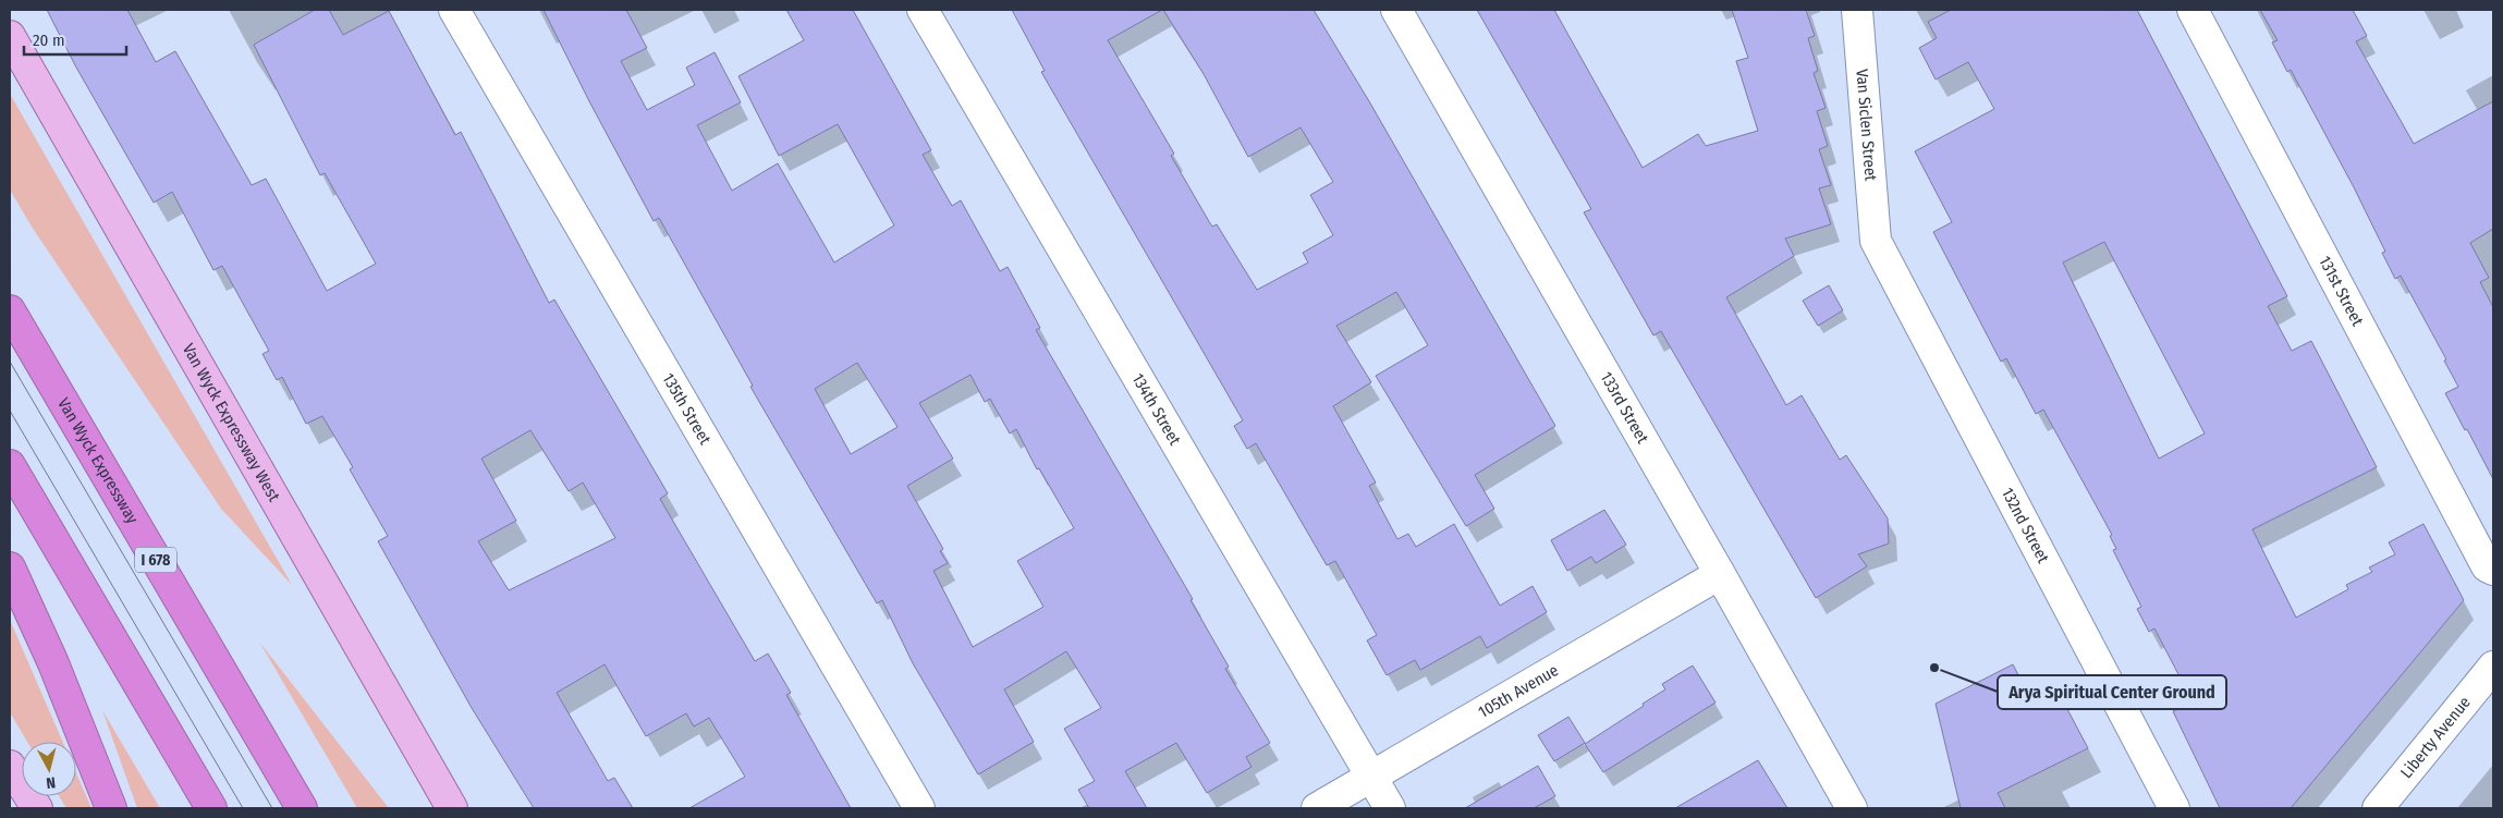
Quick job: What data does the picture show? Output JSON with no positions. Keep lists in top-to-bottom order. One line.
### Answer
{"streets":{"highway":["Van Wyck Expressway","I 678"],"main road":["Van Wyck Expressway West"],"street":["Van Siclen Street","131st Street","134th Street","133rd Street","135th Street","132nd Street","105th Avenue","Liberty Avenue"]},"crossings":[["Van Siclen Street","132nd Street"],["134th Street","105th Avenue"],["133rd Street","105th Avenue"]],"places":["Arya Spiritual Center Ground"],"scale_bar":"20 m","north":"bottom"}
